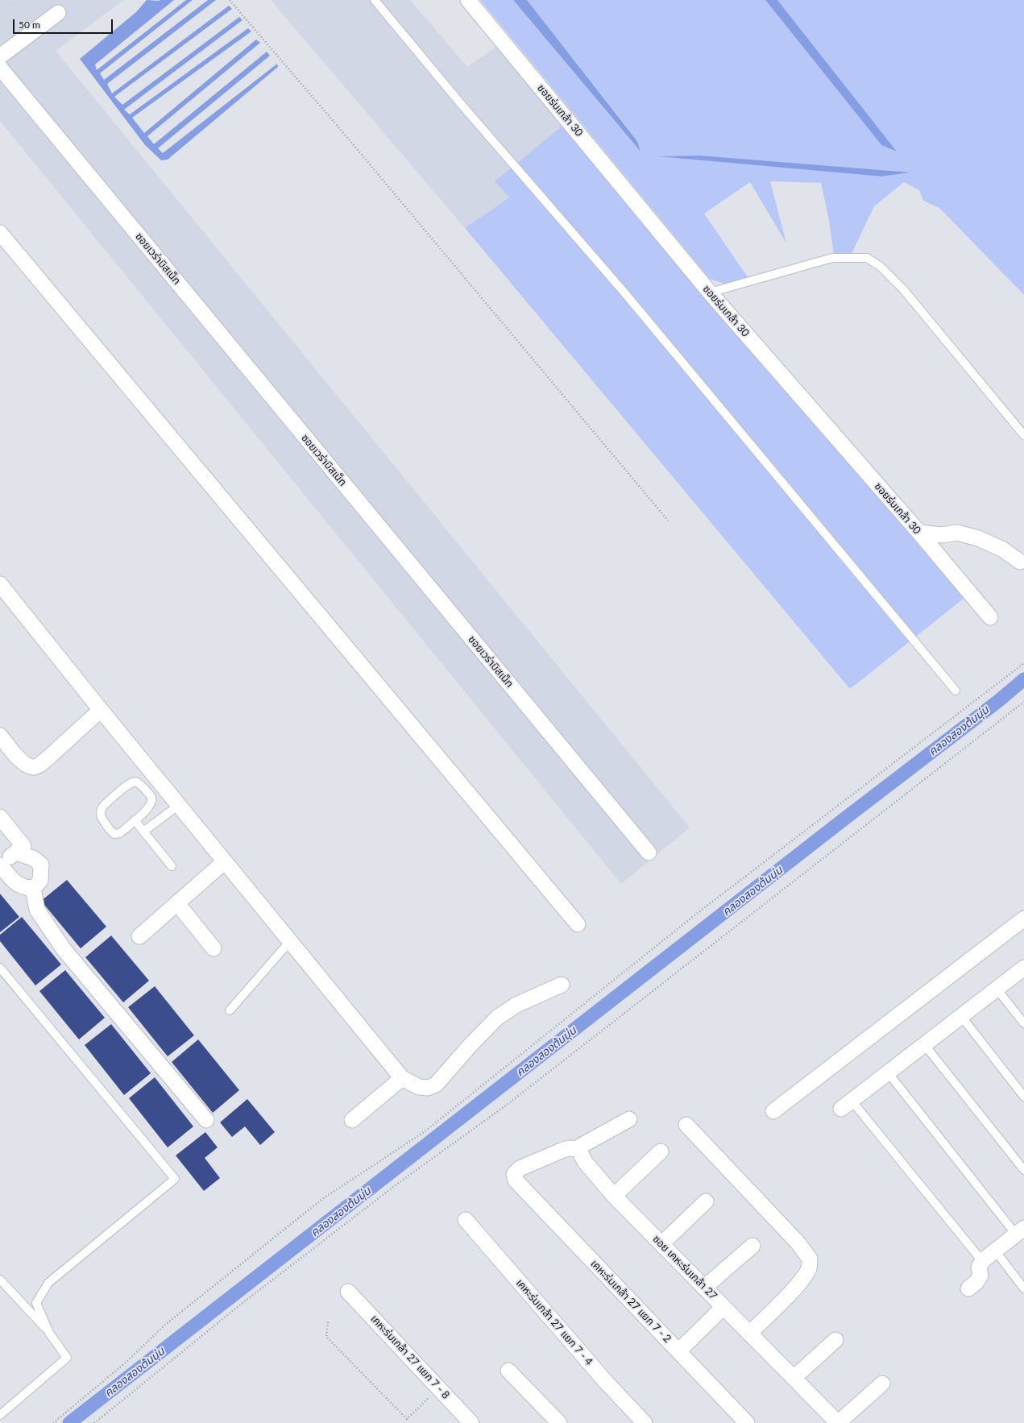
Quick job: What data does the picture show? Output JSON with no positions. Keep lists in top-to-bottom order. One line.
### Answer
{"streets":{"street":["ซอยร่มเกล้า 30","ซอยเวร่าบิสเน็ท","ซอย เคหะร่มเกล้า 27","เคหะร่มเกล้า 27 แยก 7 - 2","เคหะร่มเกล้า 27 แยก 7 - 4","เคหะร่มเกล้า 27 แยก 7 - 8"]},"crossings":[["ซอย เคหะร่มเกล้า 27","เคหะร่มเกล้า 27 แยก 7 - 2"]],"water":["คลองสองต้นนุ่น"],"scale_bar":"50 m"}
